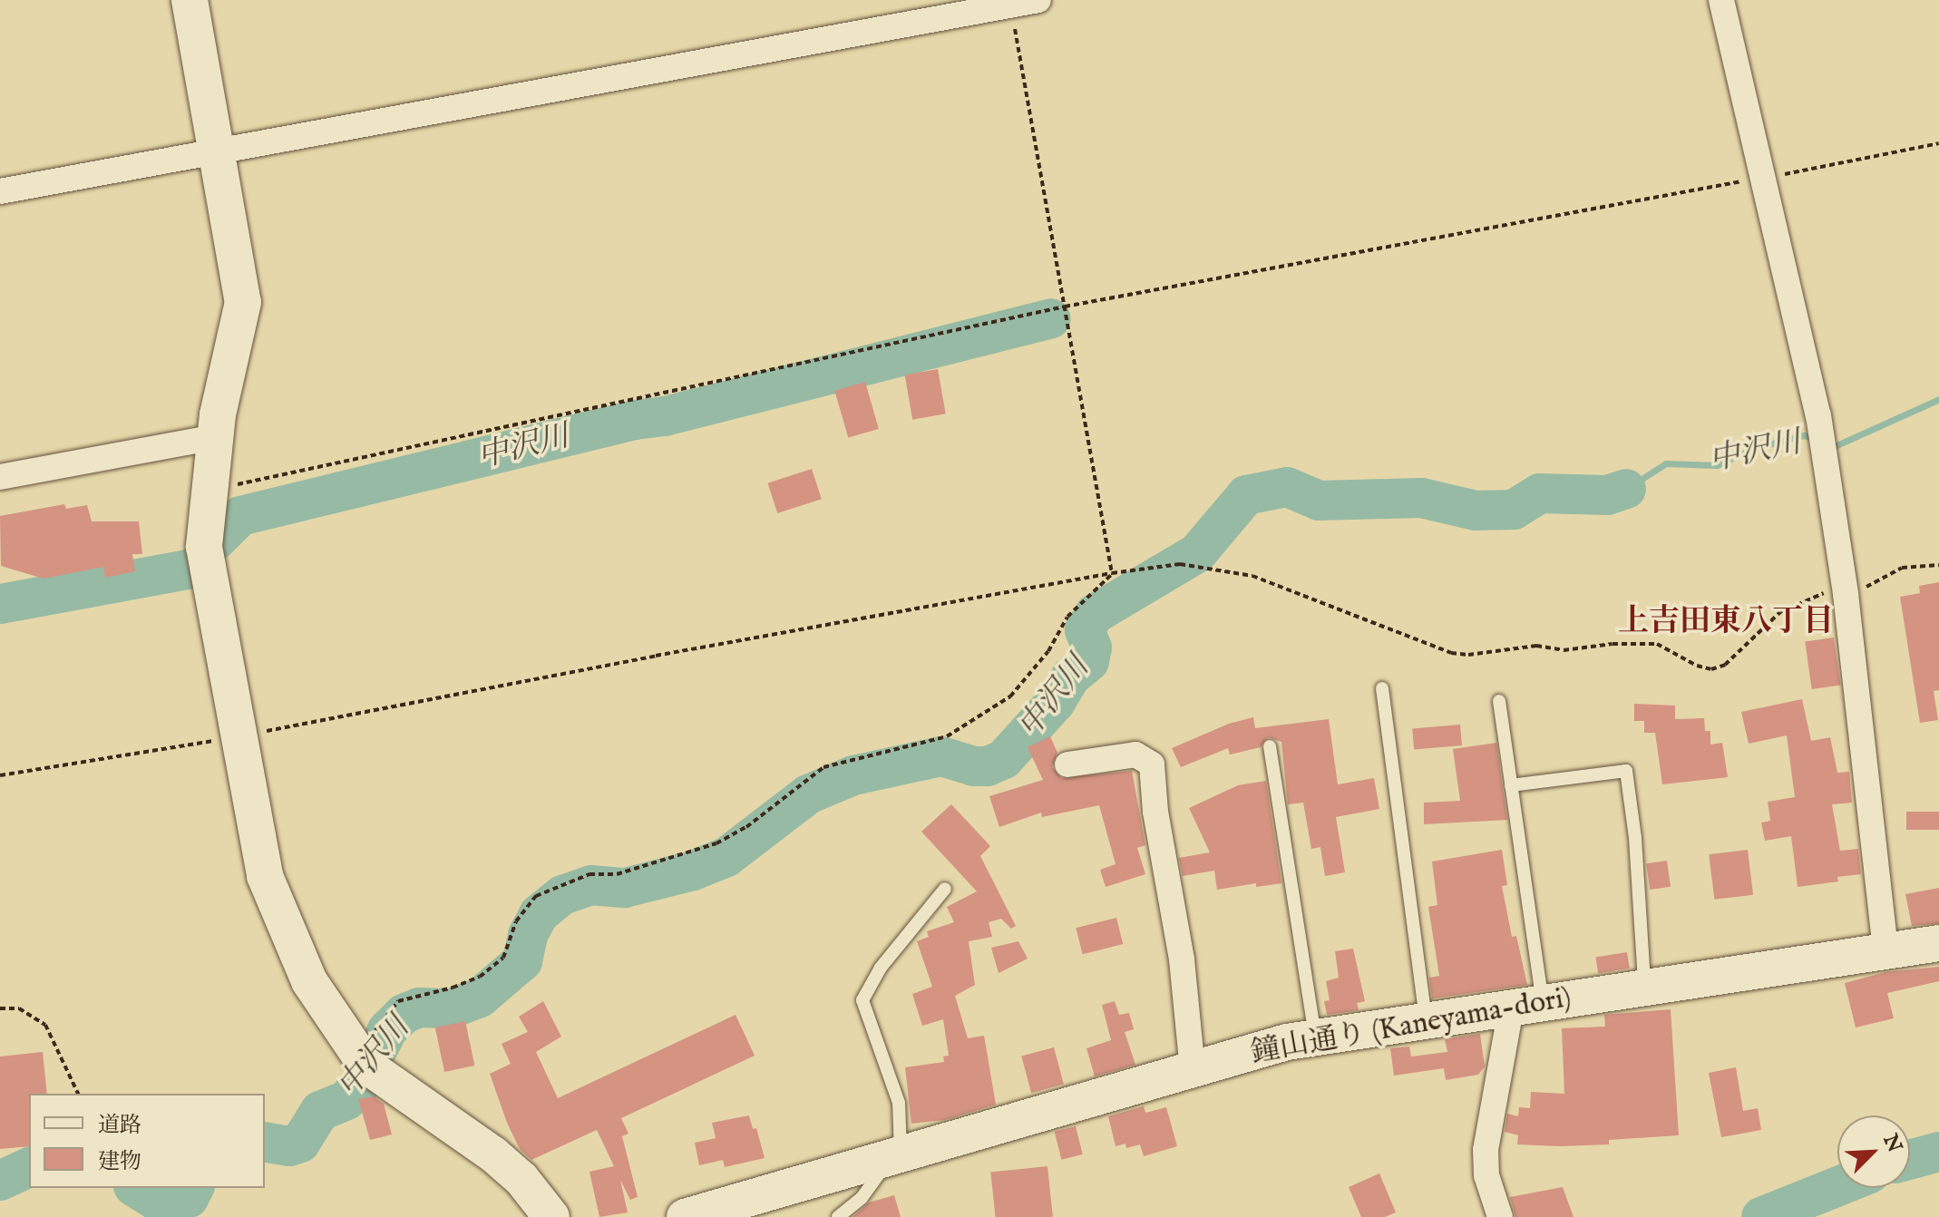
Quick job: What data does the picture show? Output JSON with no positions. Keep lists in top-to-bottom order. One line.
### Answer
{"streets":{"street":["鐘山通り (Kaneyama-dori)"]},"districts":["上吉田東八丁目"],"water":["中沢川"],"legend":["道路","建物"],"north":"top right"}
